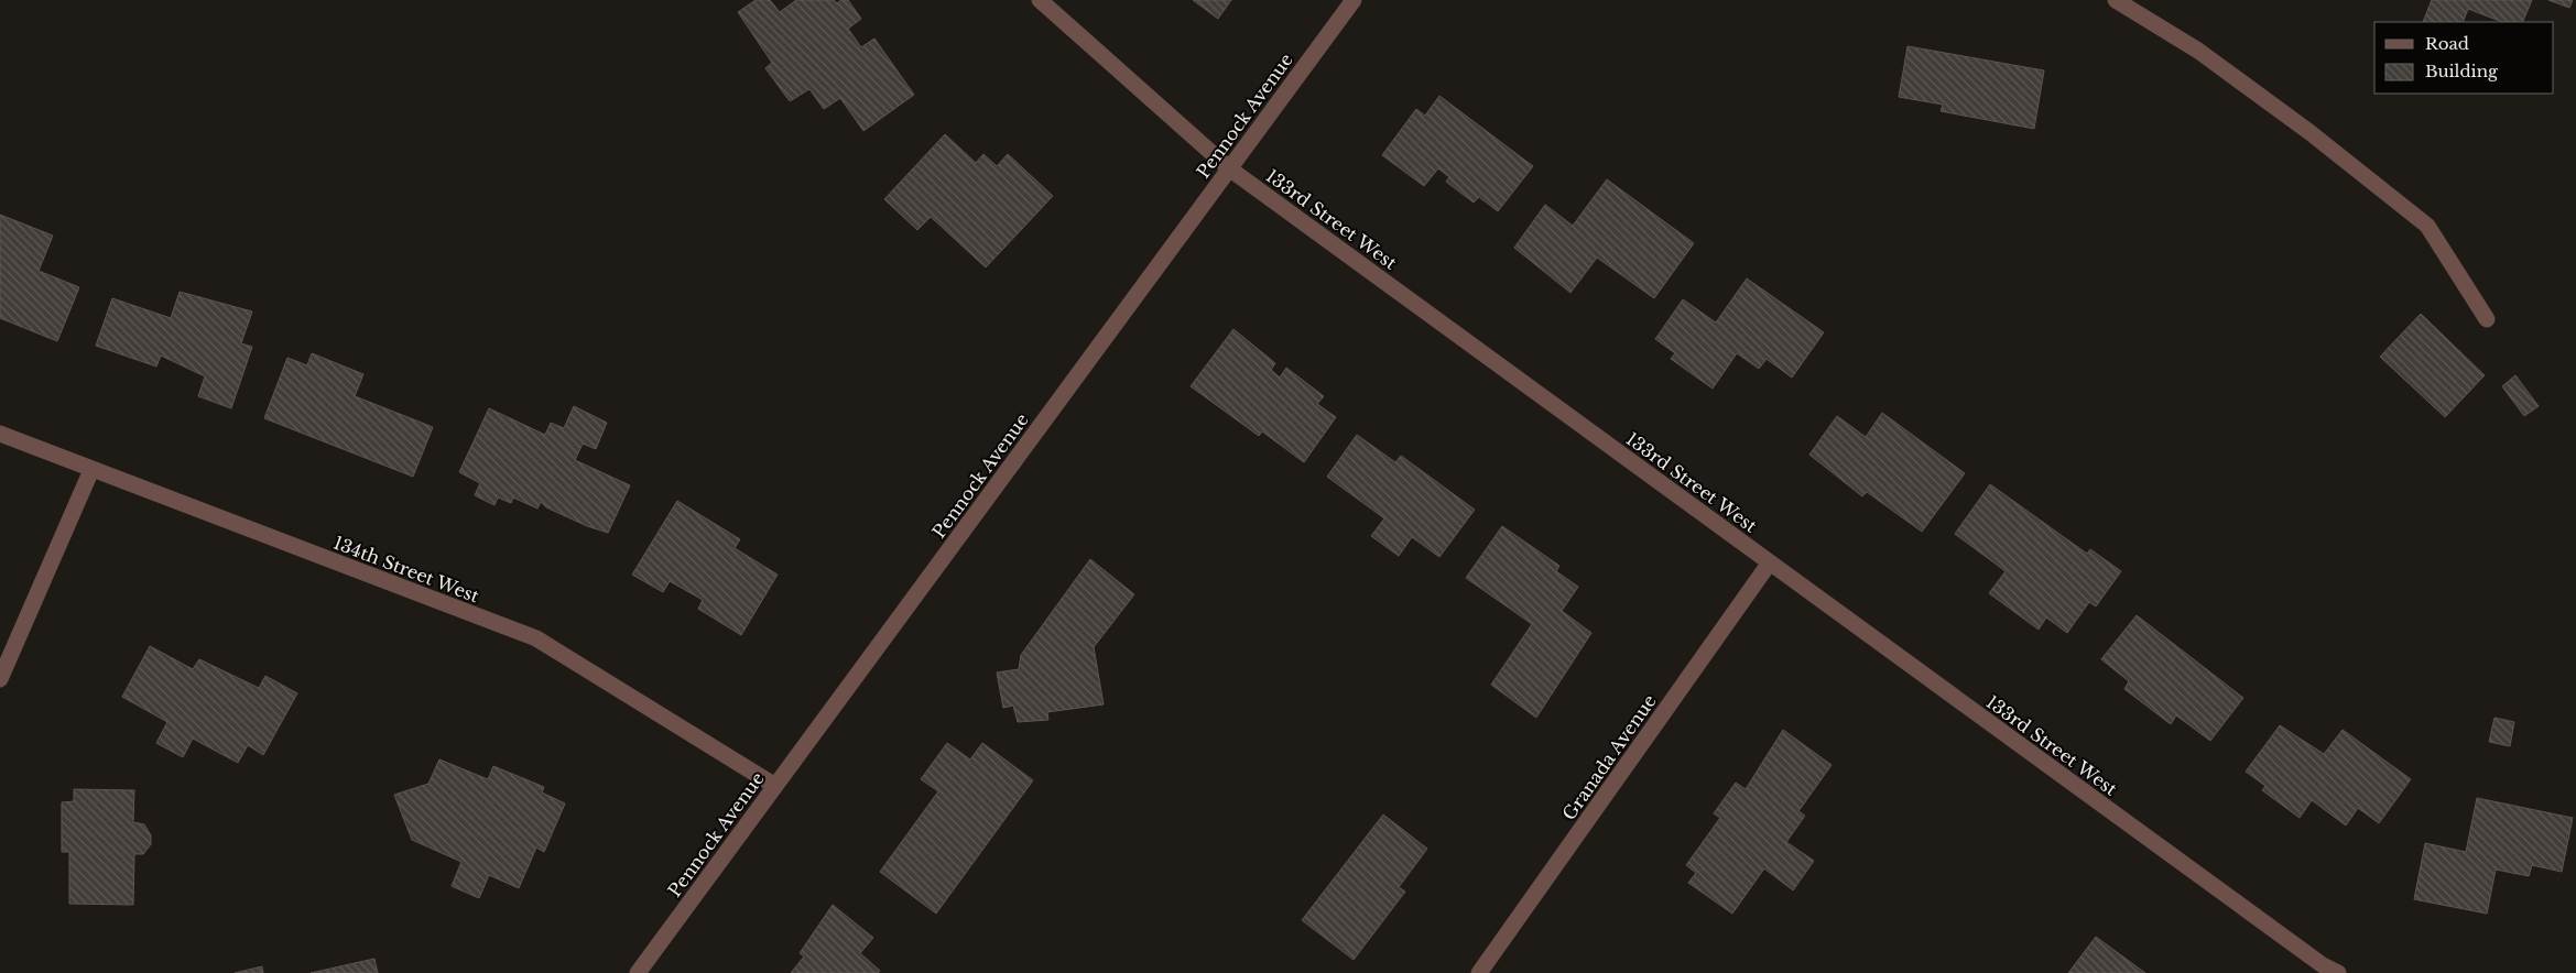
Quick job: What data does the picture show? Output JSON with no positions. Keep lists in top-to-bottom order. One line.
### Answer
{"streets":{"street":["Pennock Avenue","133rd Street West","134th Street West","Granada Avenue"]},"crossings":[["Pennock Avenue","133rd Street West"],["Pennock Avenue","134th Street West"],["133rd Street West","Granada Avenue"]],"legend":["Road","Building"]}
